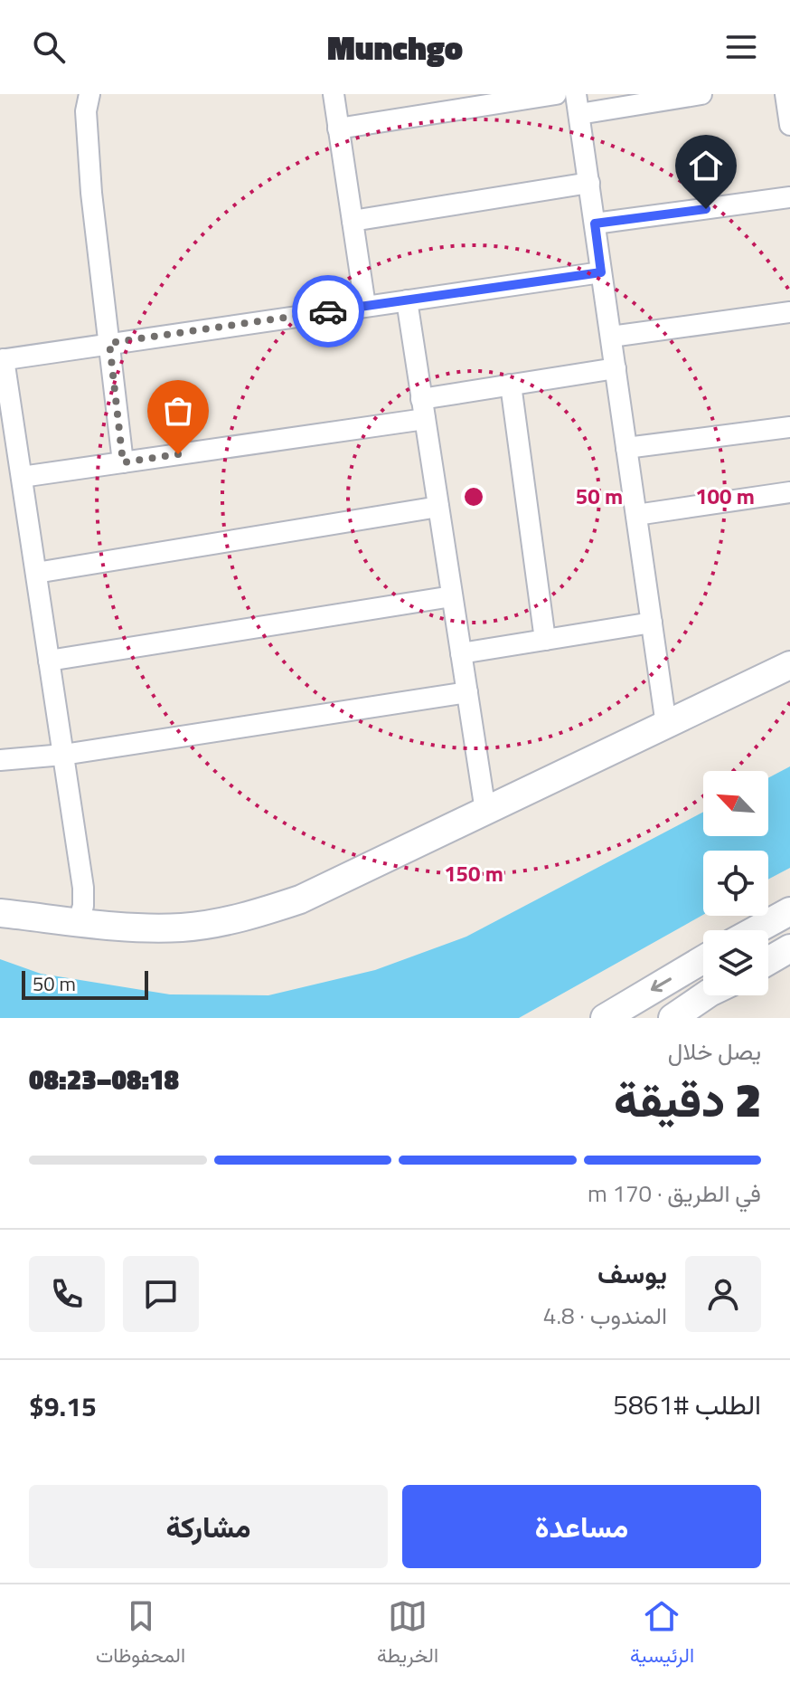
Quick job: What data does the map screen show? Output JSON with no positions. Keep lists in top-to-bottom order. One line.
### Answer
{"scale_bar":"50 m","north":"top left","page":{"header":"Munchgo","scale":"50 m","heading":["2 دقيقة","يصل خلال","08:18–08:23"],"panel":["يوسف","المندوب · 4.8","الطلب #5861","$9.15"],"bar":"في الطريق · 170 m","buttons":["مساعدة","مشاركة"],"tabs":["الرئيسية","الخريطة","المحفوظات"]},"rings":["50 m","100 m","150 m"]}
